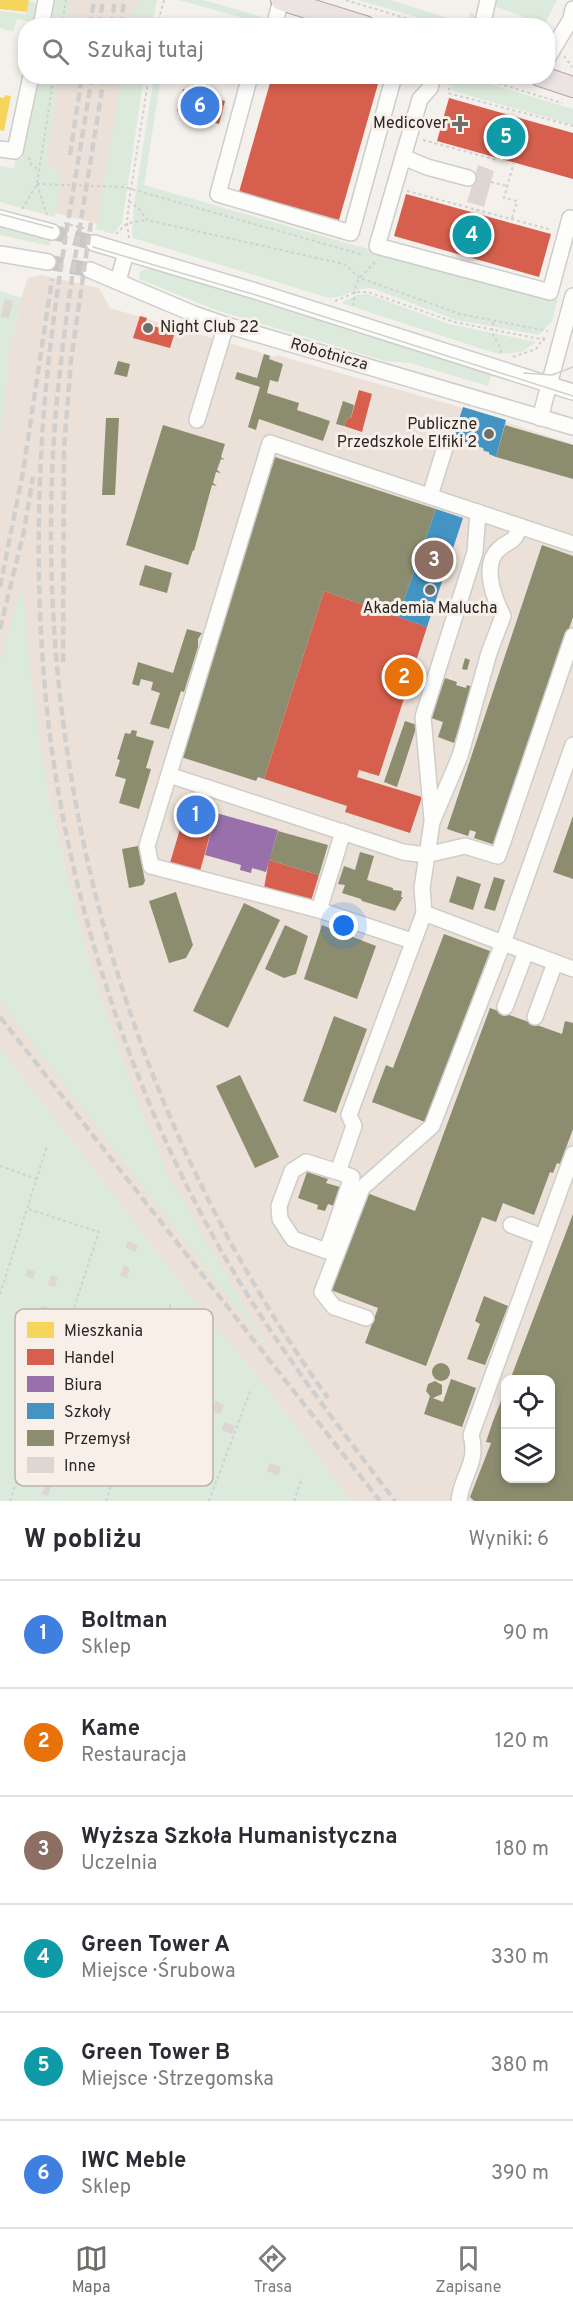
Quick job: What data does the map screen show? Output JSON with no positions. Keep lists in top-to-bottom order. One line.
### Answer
{"streets":{"street":["Robotnicza"]},"places":{"health":["Medicover"],"other":["Night Club 22","Publiczne Przedszkole Elfiki 2","Akademia Malucha"]},"legend":["Mieszkania","Handel","Biura","Szkoły","Przemysł","Inne"],"page":{"search":"Szukaj tutaj","pins":["6","5","4","3","2","1"],"heading":["W pobliżu","Wyniki: 6"],"list":[{"mark":"1","name":"Boltman","note":"Sklep","value":"90 m"},{"mark":"2","name":"Kame","note":"Restauracja","value":"120 m"},{"mark":"3","name":"Wyższa Szkoła Humanistyczna","note":"Uczelnia","value":"180 m"},{"mark":"4","name":"Green Tower A","note":"Miejsce · Śrubowa","value":"330 m"},{"mark":"5","name":"Green Tower B","note":"Miejsce · Strzegomska","value":"380 m"},{"mark":"6","name":"IWC Meble","note":"Sklep","value":"390 m"}],"nav":["Mapa","Trasa","Zapisane"]}}
